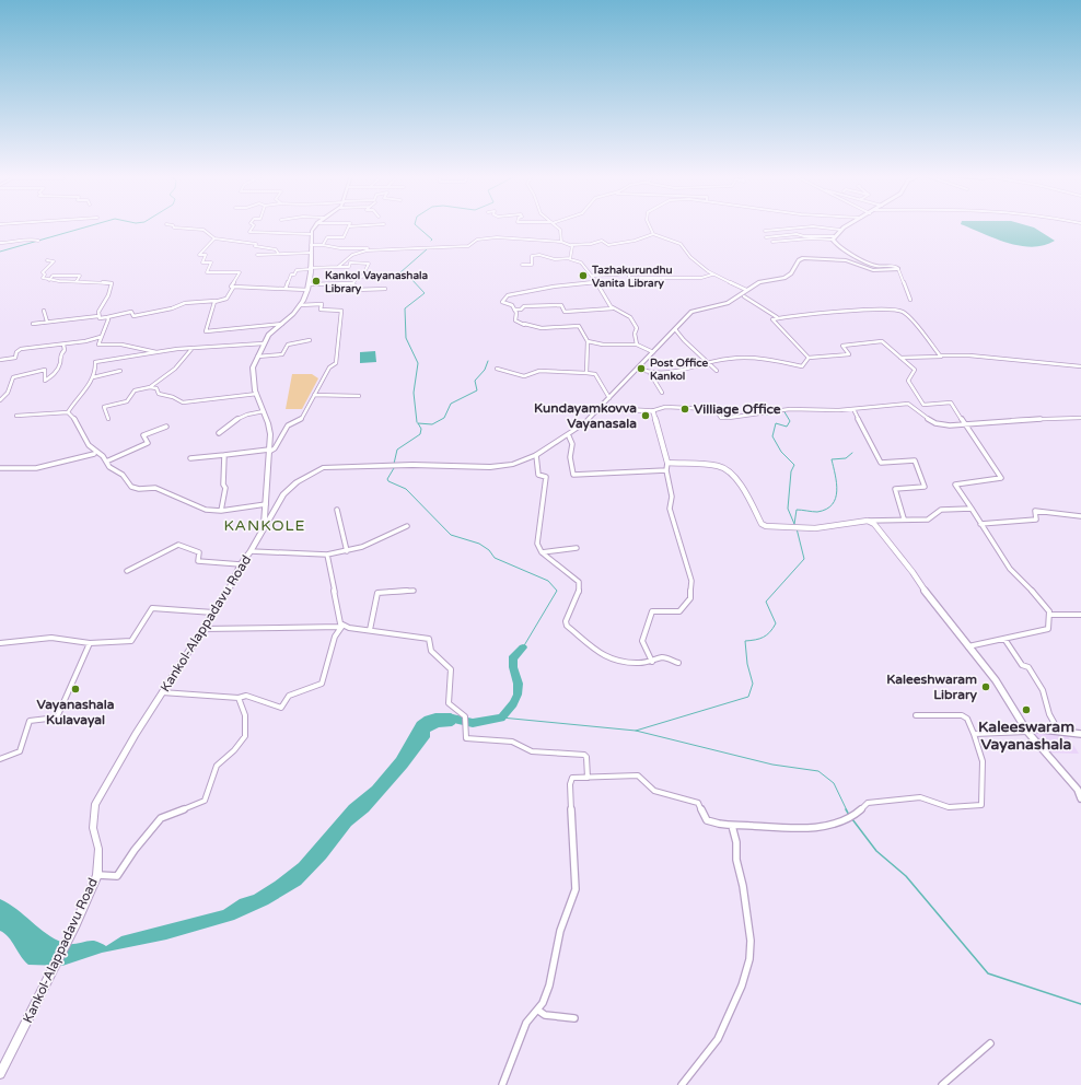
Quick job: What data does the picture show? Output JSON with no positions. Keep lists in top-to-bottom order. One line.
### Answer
{"streets":{"main road":["Kankol-Alappadavu Road"]},"districts":["KANKOLE"],"places":["Tazhakurundhu Vanita Library","Kankol Vayanashala Library","Post Office Kankol","Villiage Office","Kundayamkovva Vayanasala","Kaleeshwaram Library","Vayanashala Kulavayal","Kaleeswaram Vayanashala"]}
